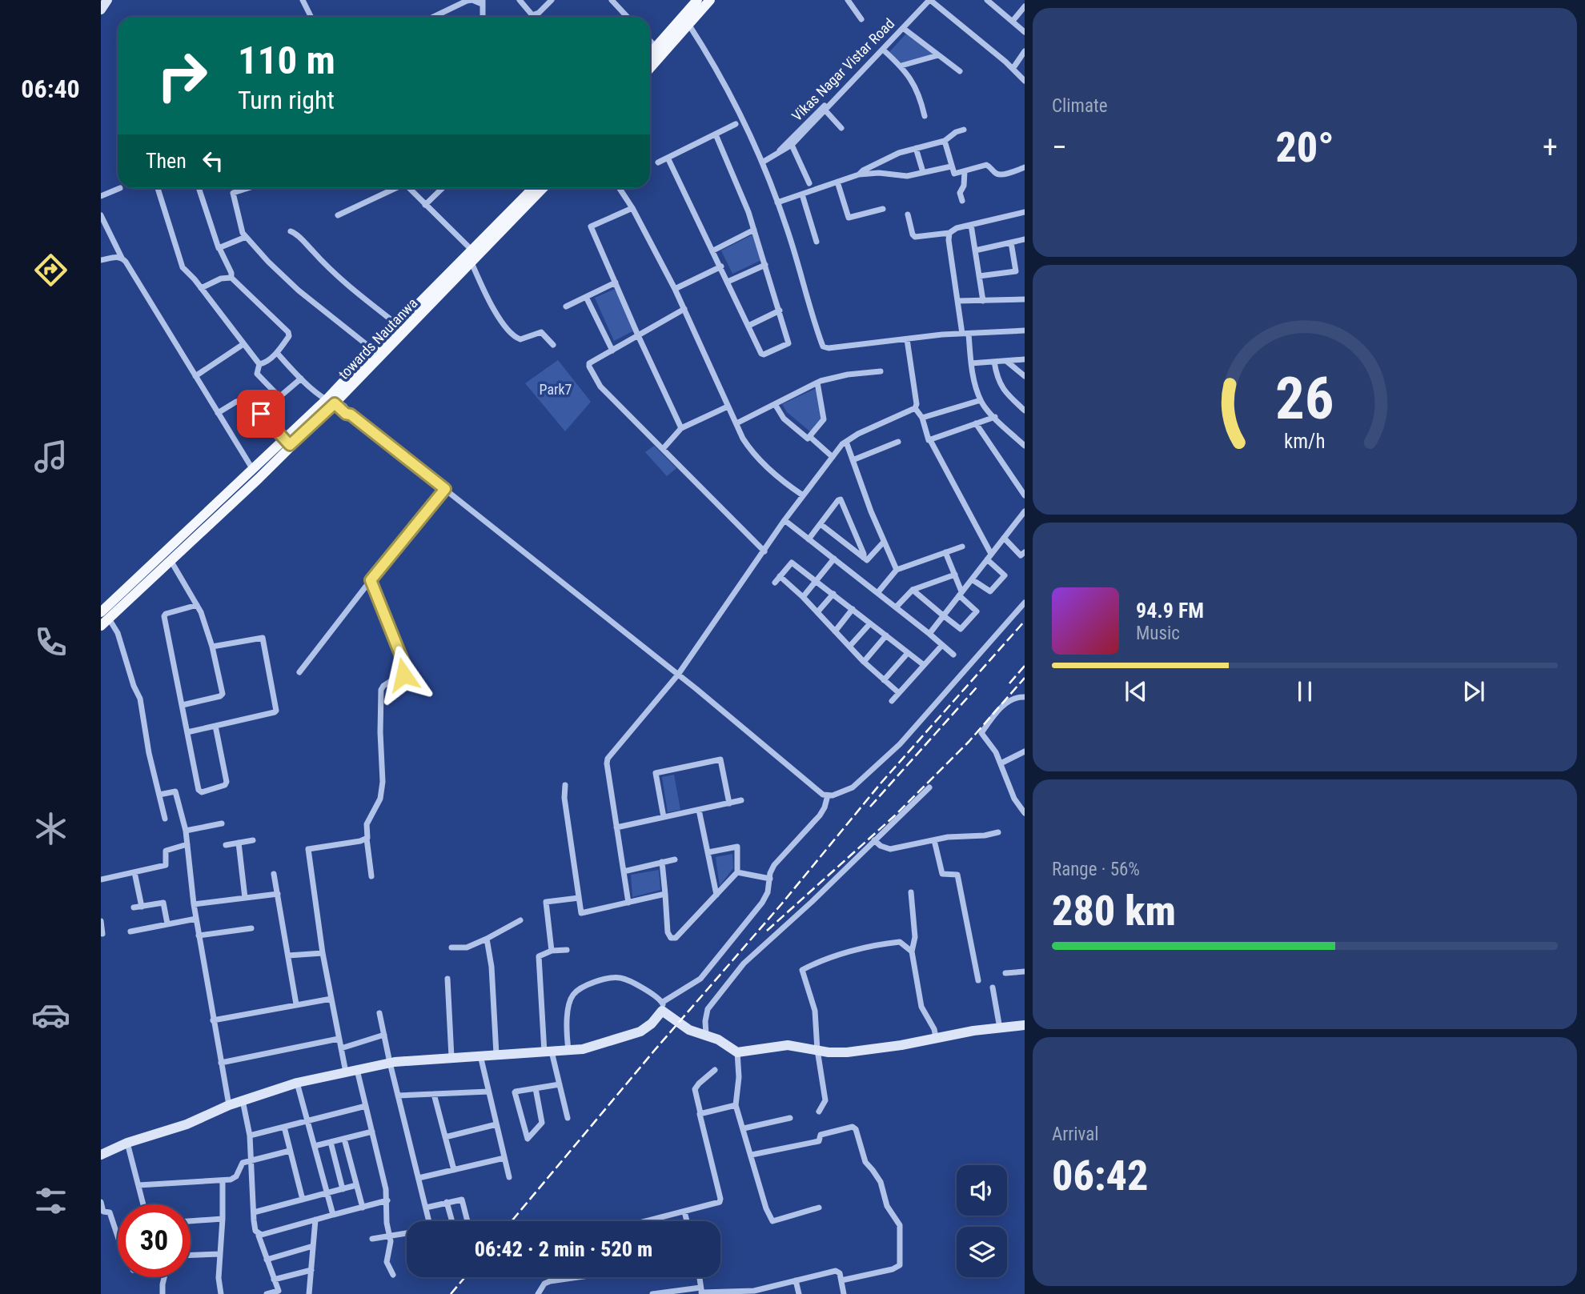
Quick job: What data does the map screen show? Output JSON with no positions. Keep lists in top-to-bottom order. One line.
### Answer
{"streets":{"main road":["towards Nautanwa"],"street":["Vikas Nagar Vistar Road"]},"parks":["Park7"],"page":{"tabs":"06:40","tile":["Climate",["Range · 56%","280 km"],["Arrival","06:42"]],"turn":["110 m","Turn right"],"heat":["−","20°","+"],"then":"Then","song":["94.9 FM","Music"],"limit":"30","trip":"06:42 · 2 min · 520 m","gauge":["26","km/h"]}}
